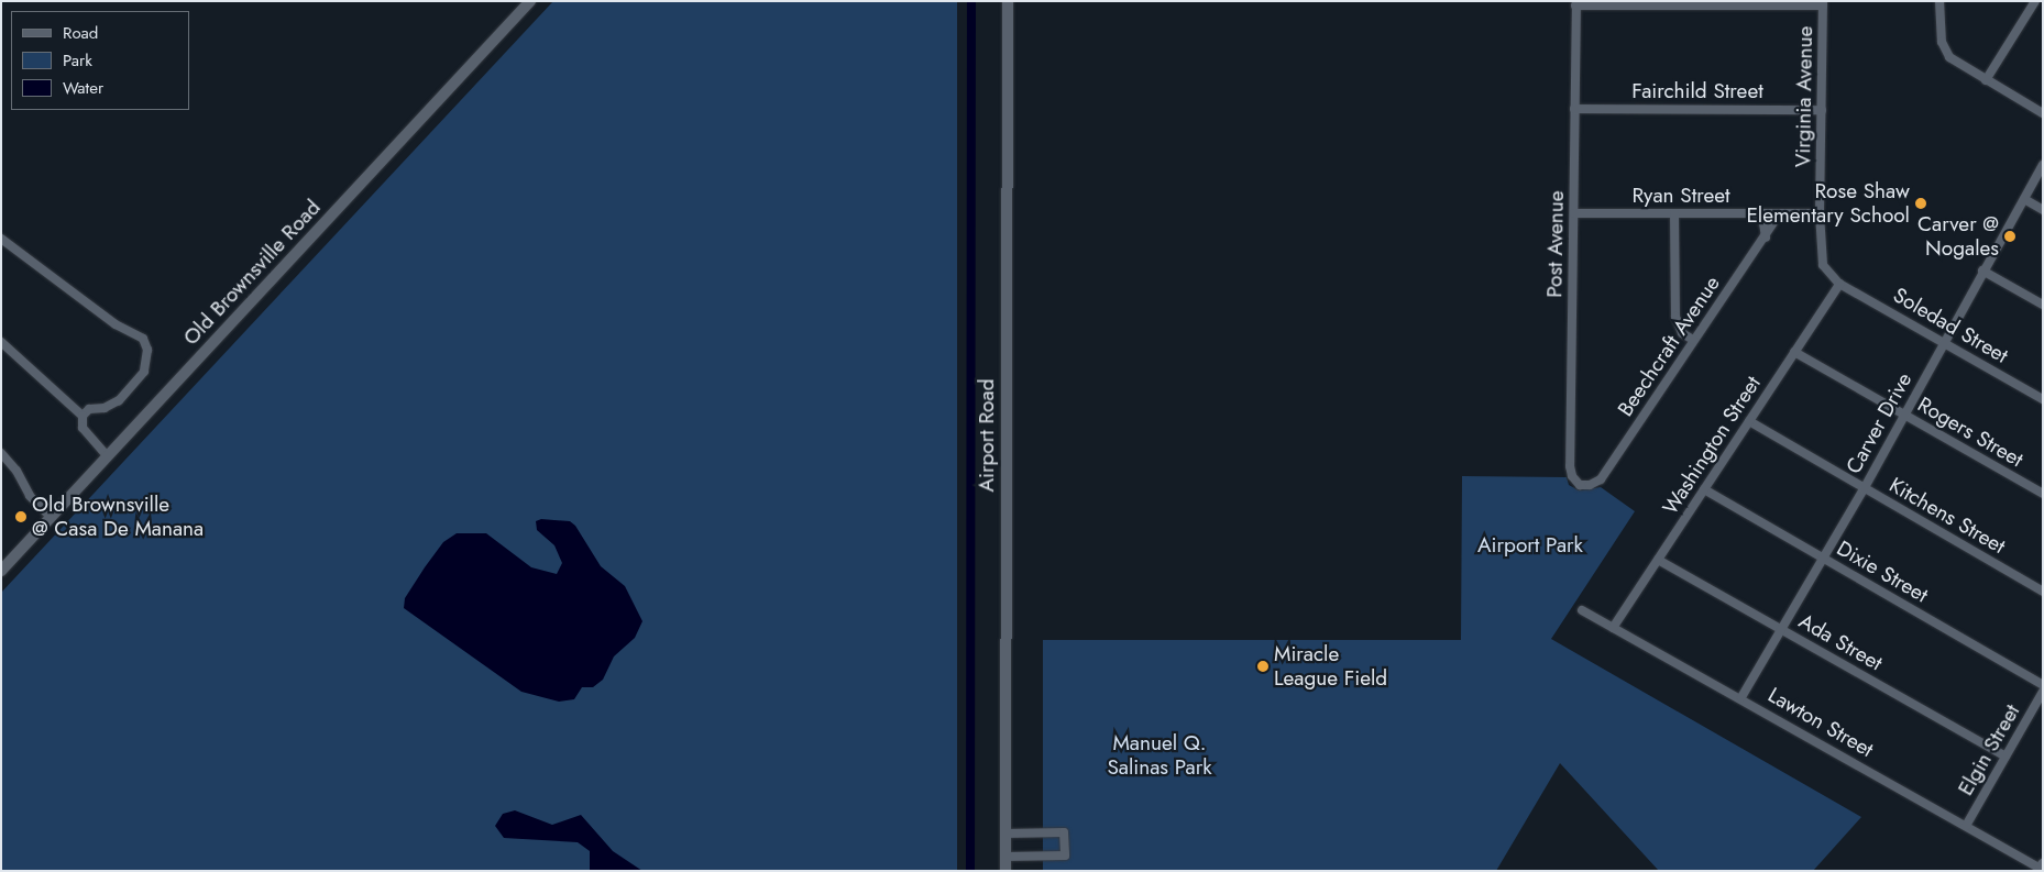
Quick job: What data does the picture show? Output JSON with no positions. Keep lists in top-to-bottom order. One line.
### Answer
{"streets":{"street":["Fairchild Street","Virginia Avenue","Ryan Street","Post Avenue","Old Brownsville Road","Soledad Street","Beechcraft Avenue","Carver Drive","Rogers Street","Airport Road","Washington Street","Kitchens Street","Dixie Street","Ada Street","Lawton Street","Elgin Street"]},"crossings":[["Fairchild Street","Virginia Avenue"],["Fairchild Street","Post Avenue"],["Virginia Avenue","Ryan Street"],["Virginia Avenue","Soledad Street"],["Virginia Avenue","Washington Street"],["Ryan Street","Post Avenue"],["Ryan Street","Beechcraft Avenue"],["Post Avenue","Beechcraft Avenue"],["Soledad Street","Carver Drive"],["Soledad Street","Washington Street"],["Carver Drive","Rogers Street"],["Carver Drive","Kitchens Street"],["Carver Drive","Dixie Street"],["Carver Drive","Ada Street"],["Carver Drive","Lawton Street"],["Rogers Street","Washington Street"],["Washington Street","Kitchens Street"],["Washington Street","Dixie Street"],["Washington Street","Ada Street"],["Washington Street","Lawton Street"],["Ada Street","Elgin Street"],["Lawton Street","Elgin Street"]],"parks":["Airport Park","Manuel Q. Salinas Park"],"places":["Rose Shaw Elementary School","Carver @ Nogales","Old Brownsville @ Casa De Manana","Miracle League Field"],"legend":["Road","Park","Water"]}
